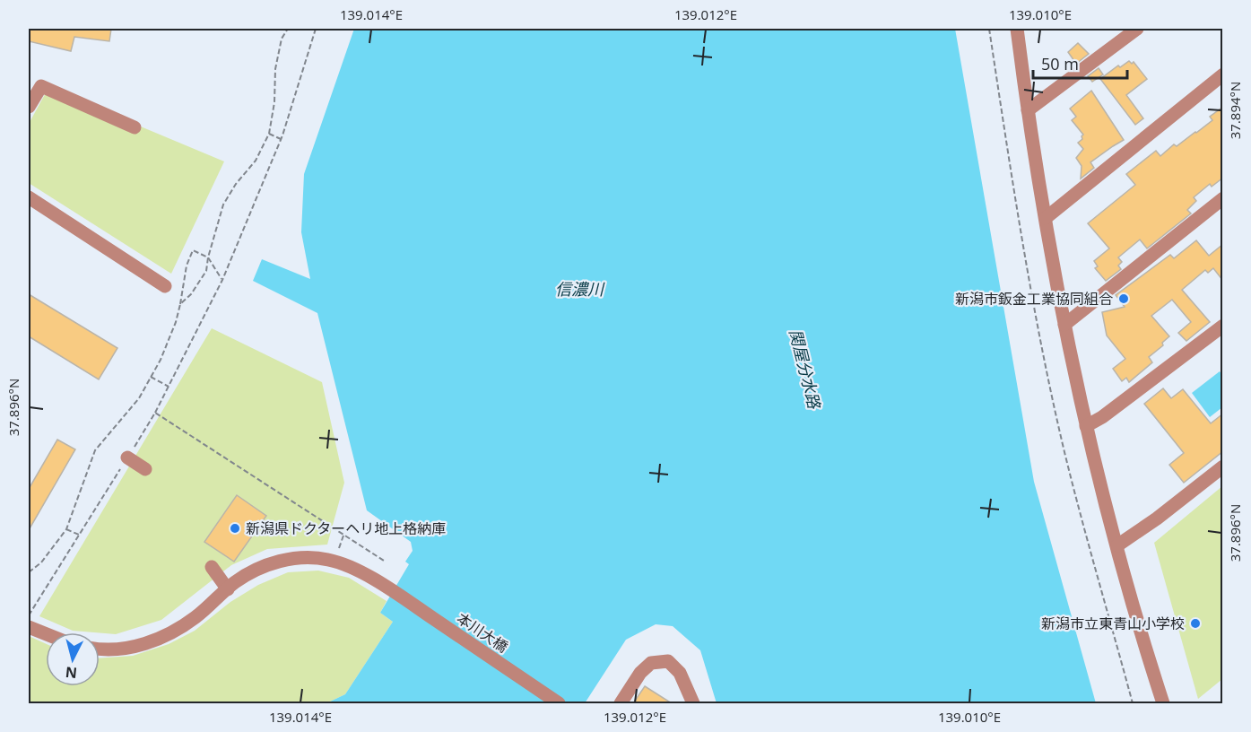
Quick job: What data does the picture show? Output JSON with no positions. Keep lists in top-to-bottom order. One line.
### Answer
{"streets":{"street":["本川大橋"]},"water":["信濃川","関屋分水路"],"places":["新潟市鈑金工業協同組合","新潟県ドクターヘリ地上格納庫","新潟市立東青山小学校"],"scale_bar":"50 m","north":"bottom","coordinates":["139.014°E","139.012°E","139.010°E","37.894°N","37.896°N"]}
